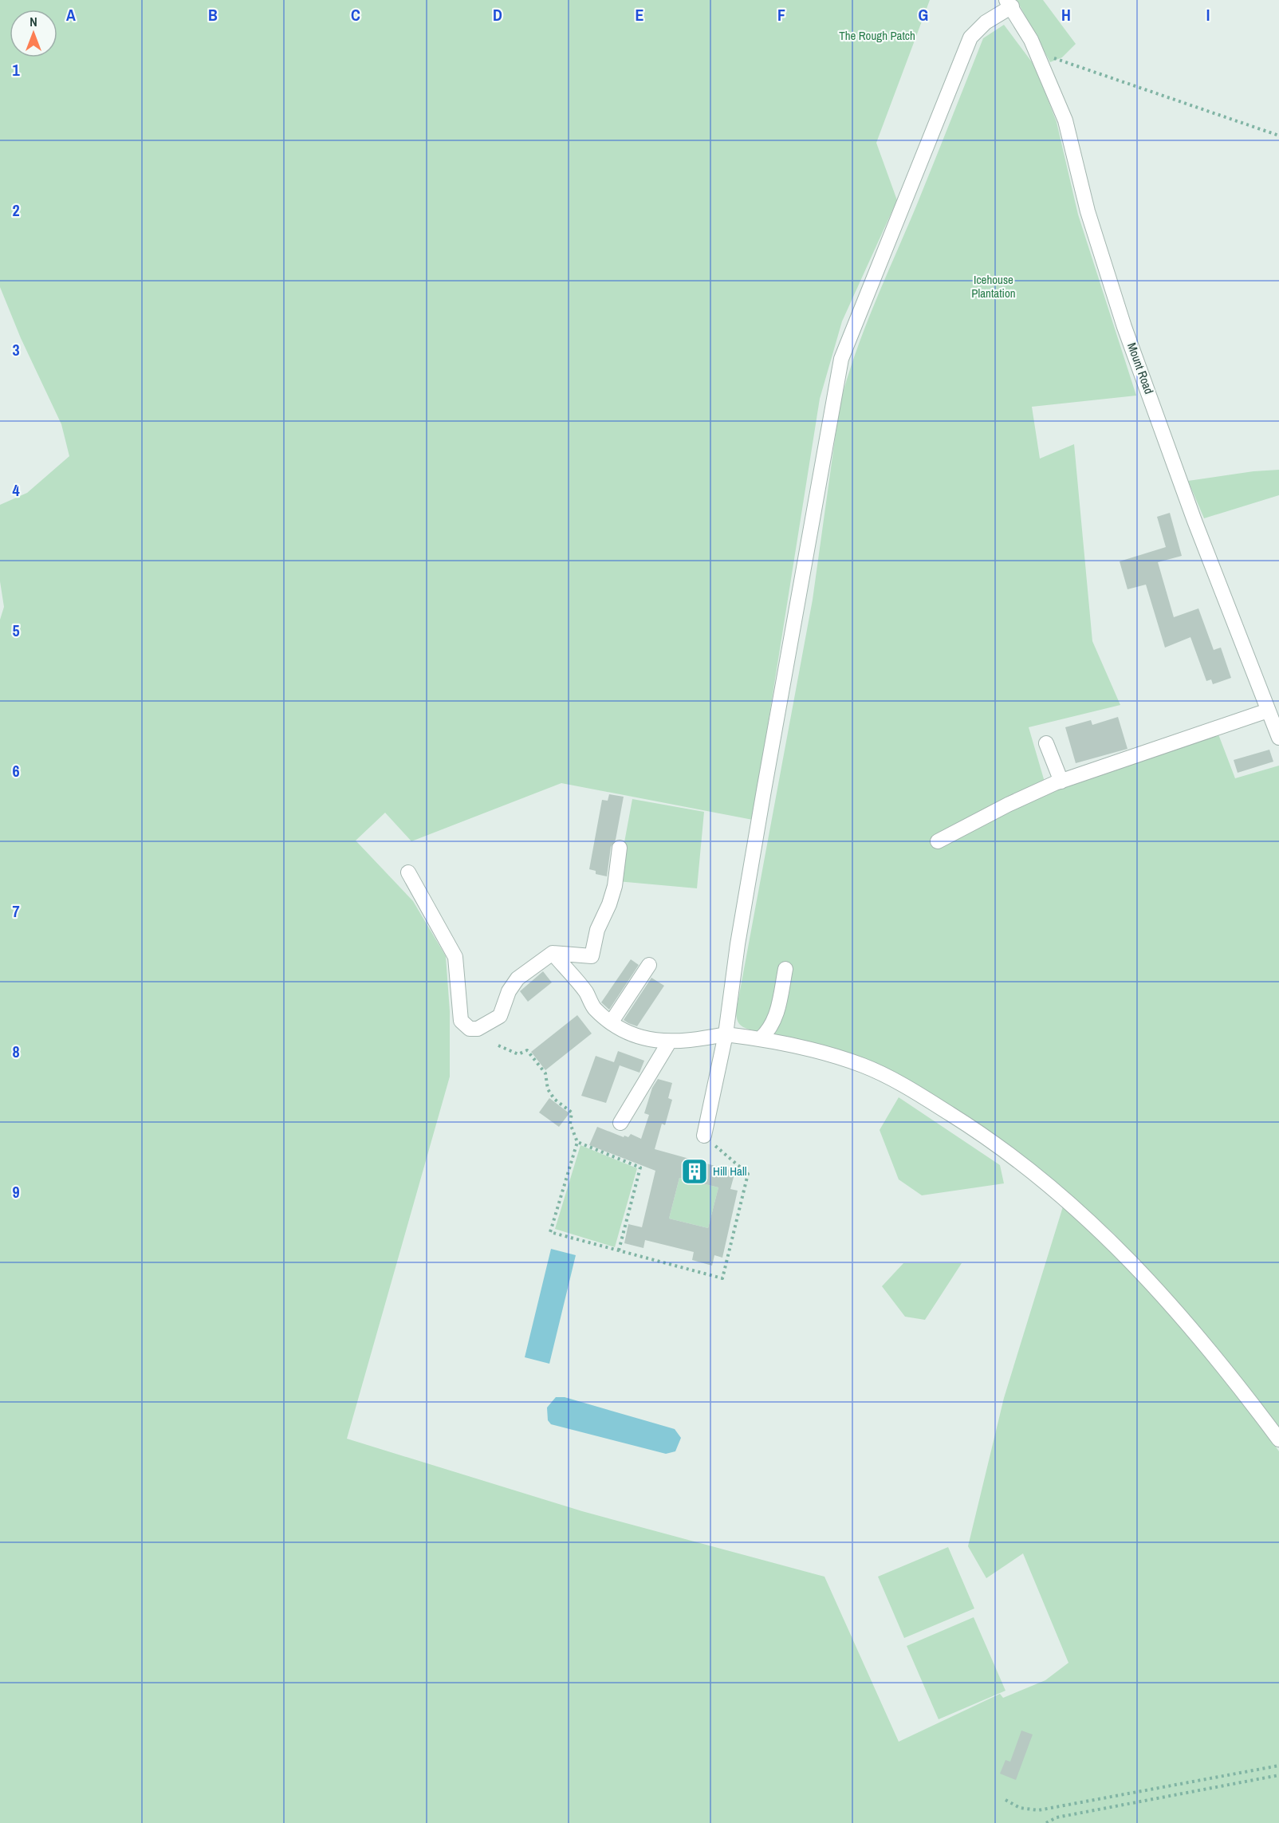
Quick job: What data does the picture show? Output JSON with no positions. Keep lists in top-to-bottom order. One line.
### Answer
{"streets":{"street":["Mount Road"]},"parks":["The Rough Patch","Icehouse Plantation"],"places":{"building":["Hill Hall"]},"north":"top","grid":{"columns":["A","B","C","D","E","F","G","H","I"],"rows":["1","2","3","4","5","6","7","8","9"]}}
